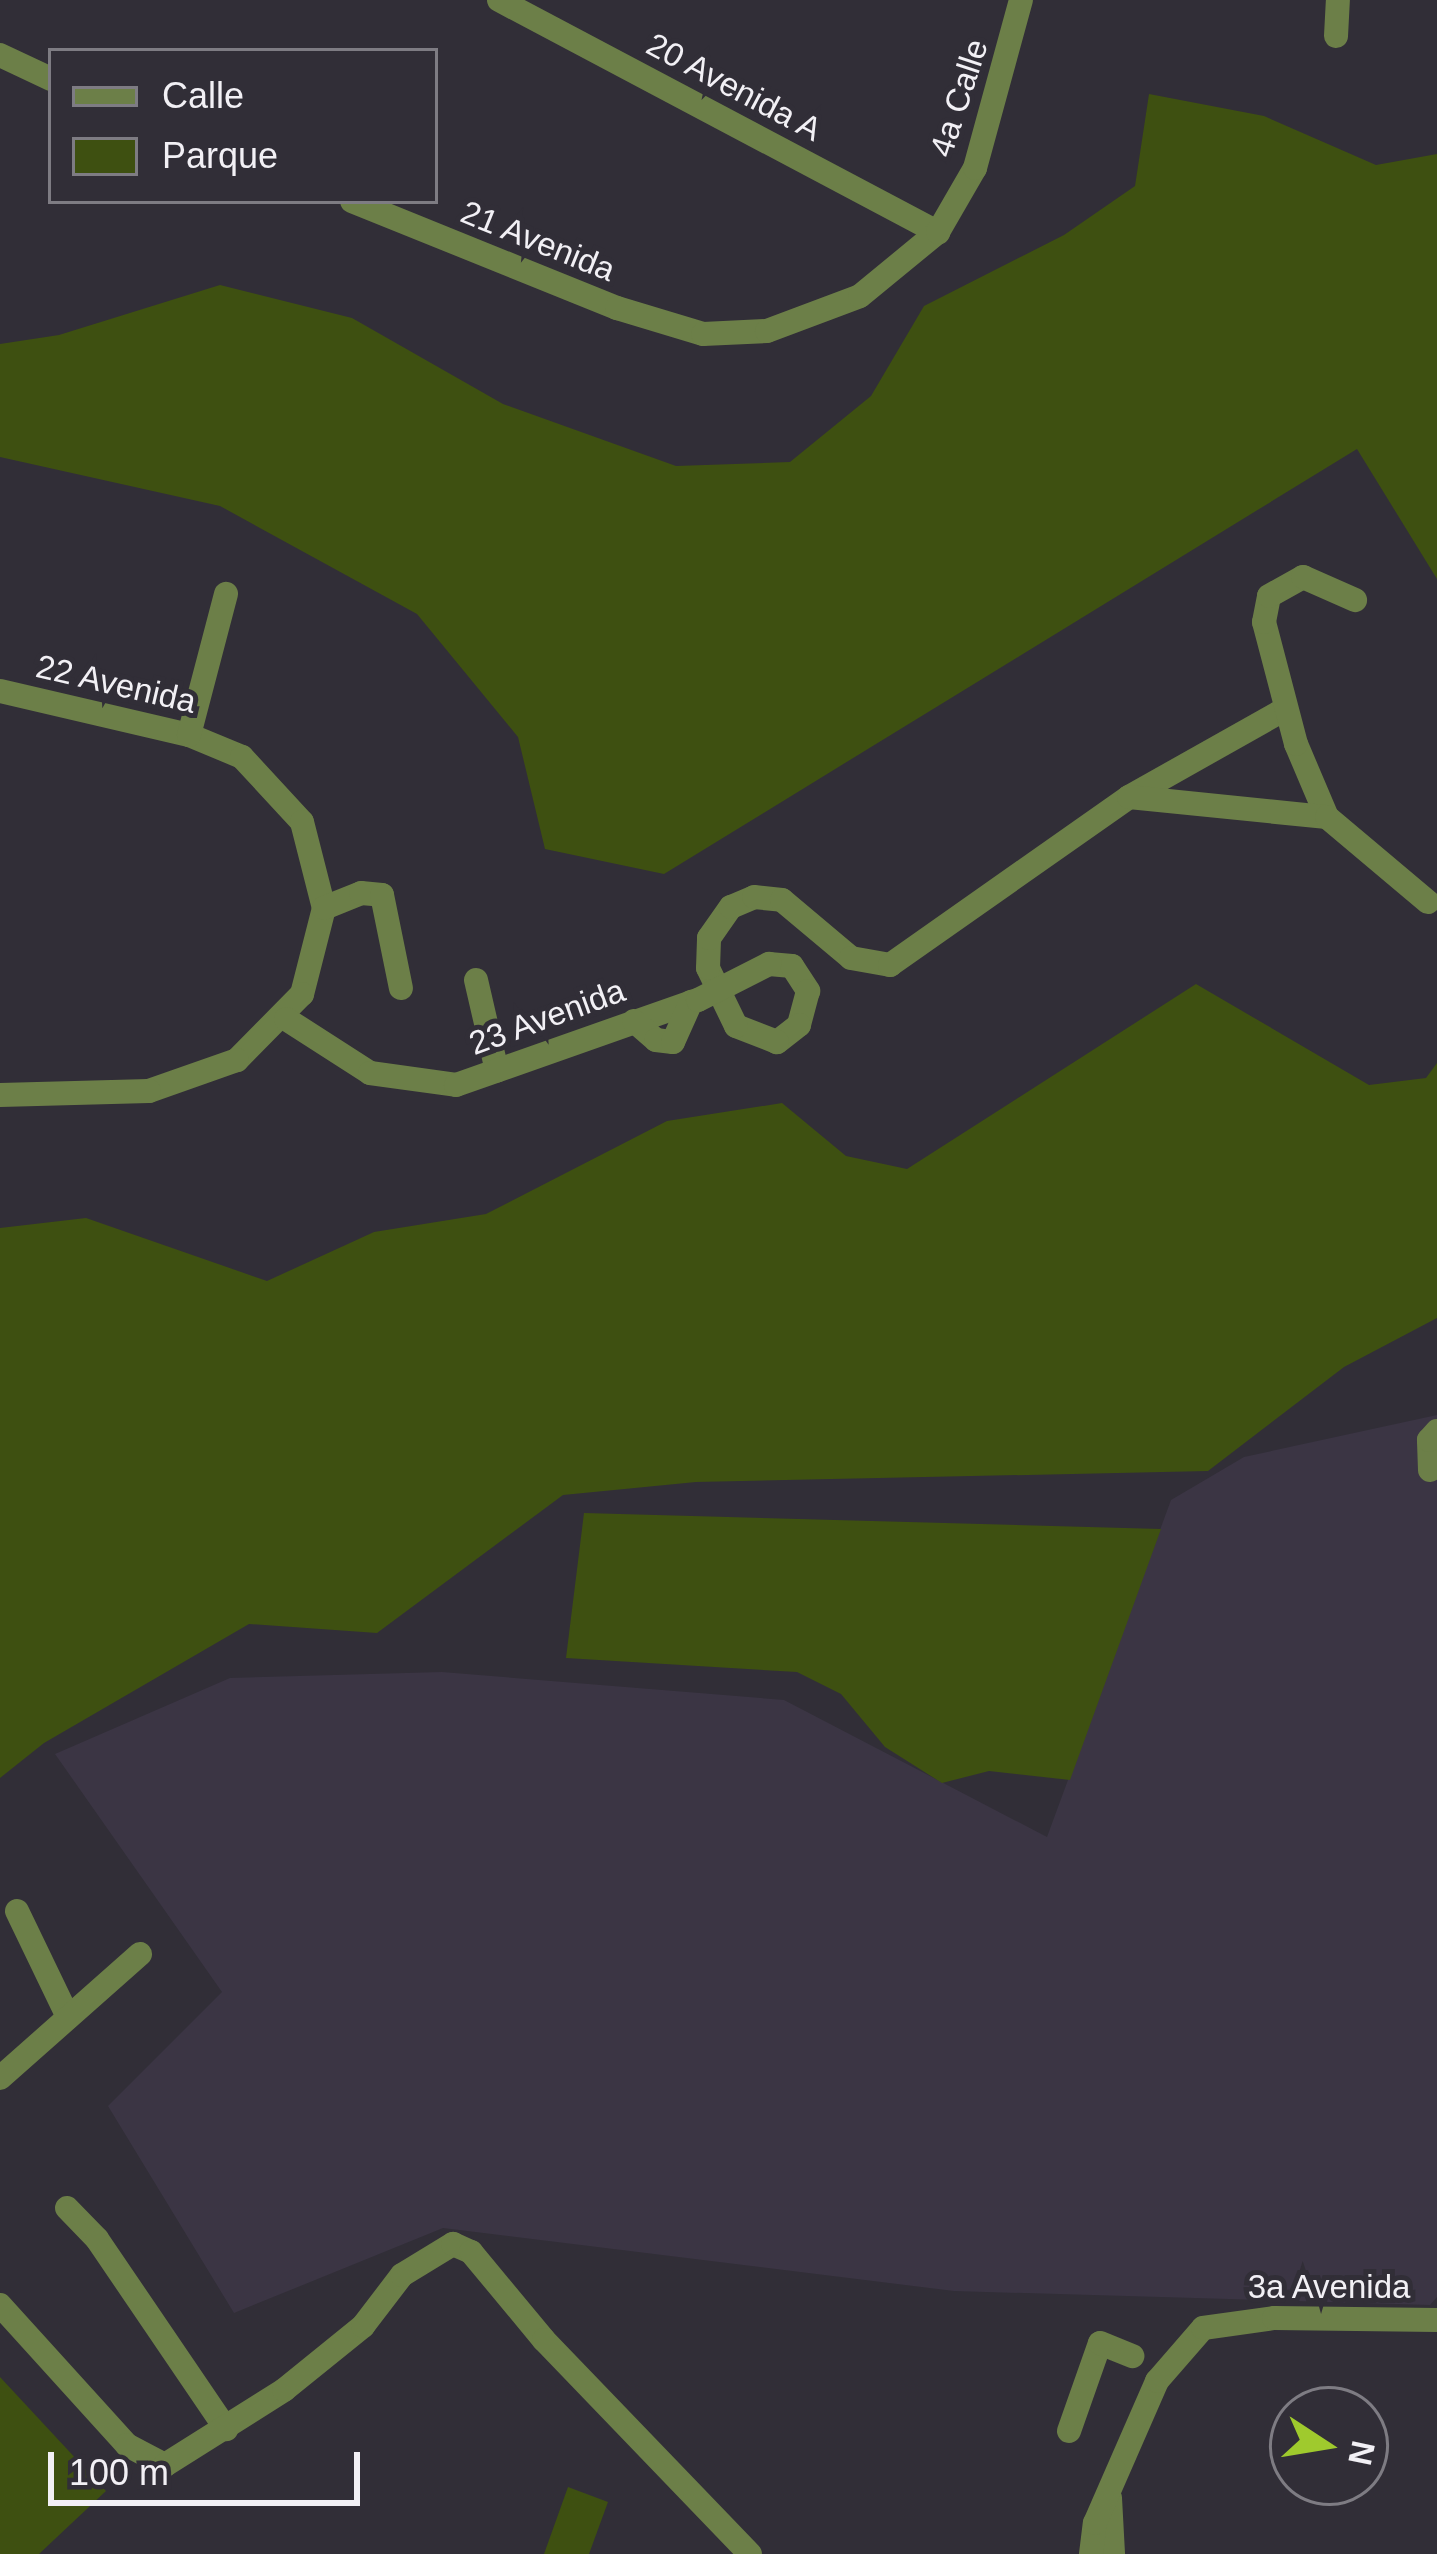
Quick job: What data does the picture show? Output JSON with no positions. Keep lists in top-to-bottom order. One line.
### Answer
{"streets":{"street":["20 Avenida A","4a Calle","21 Avenida","22 Avenida","23 Avenida","3a Avenida"]},"crossings":[["20 Avenida A","4a Calle"],["4a Calle","21 Avenida"]],"legend":["Calle","Parque"],"scale_bar":"100 m","north":"right"}
